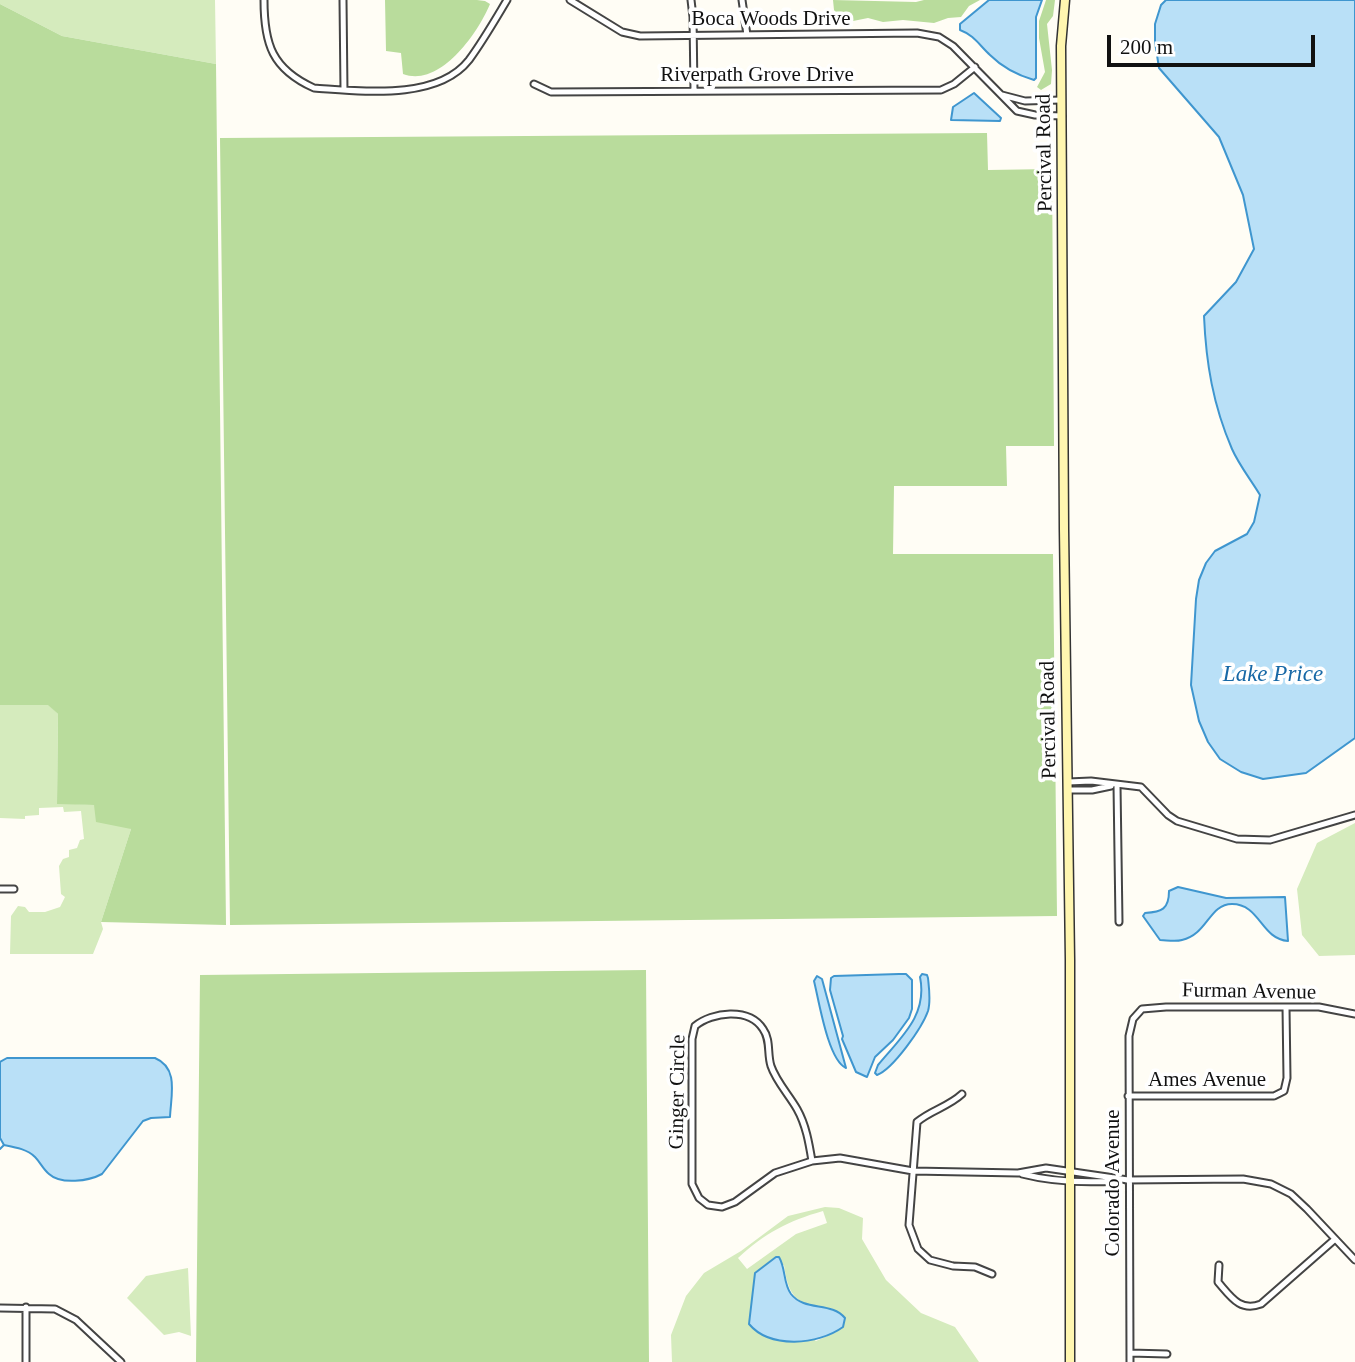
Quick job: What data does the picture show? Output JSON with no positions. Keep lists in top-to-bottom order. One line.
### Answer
{"streets":{"street":["Boca Woods Drive","Riverpath Grove Drive","Percival Road","Furman Avenue","Ames Avenue","Ginger Circle","Colorado Avenue"]},"crossings":[["Boca Woods Drive","Riverpath Grove Drive"],["Boca Woods Drive","Percival Road"],["Furman Avenue","Ames Avenue"],["Furman Avenue","Colorado Avenue"],["Ames Avenue","Colorado Avenue"]],"water":["Lake Price"],"scale_bar":"200 m"}
